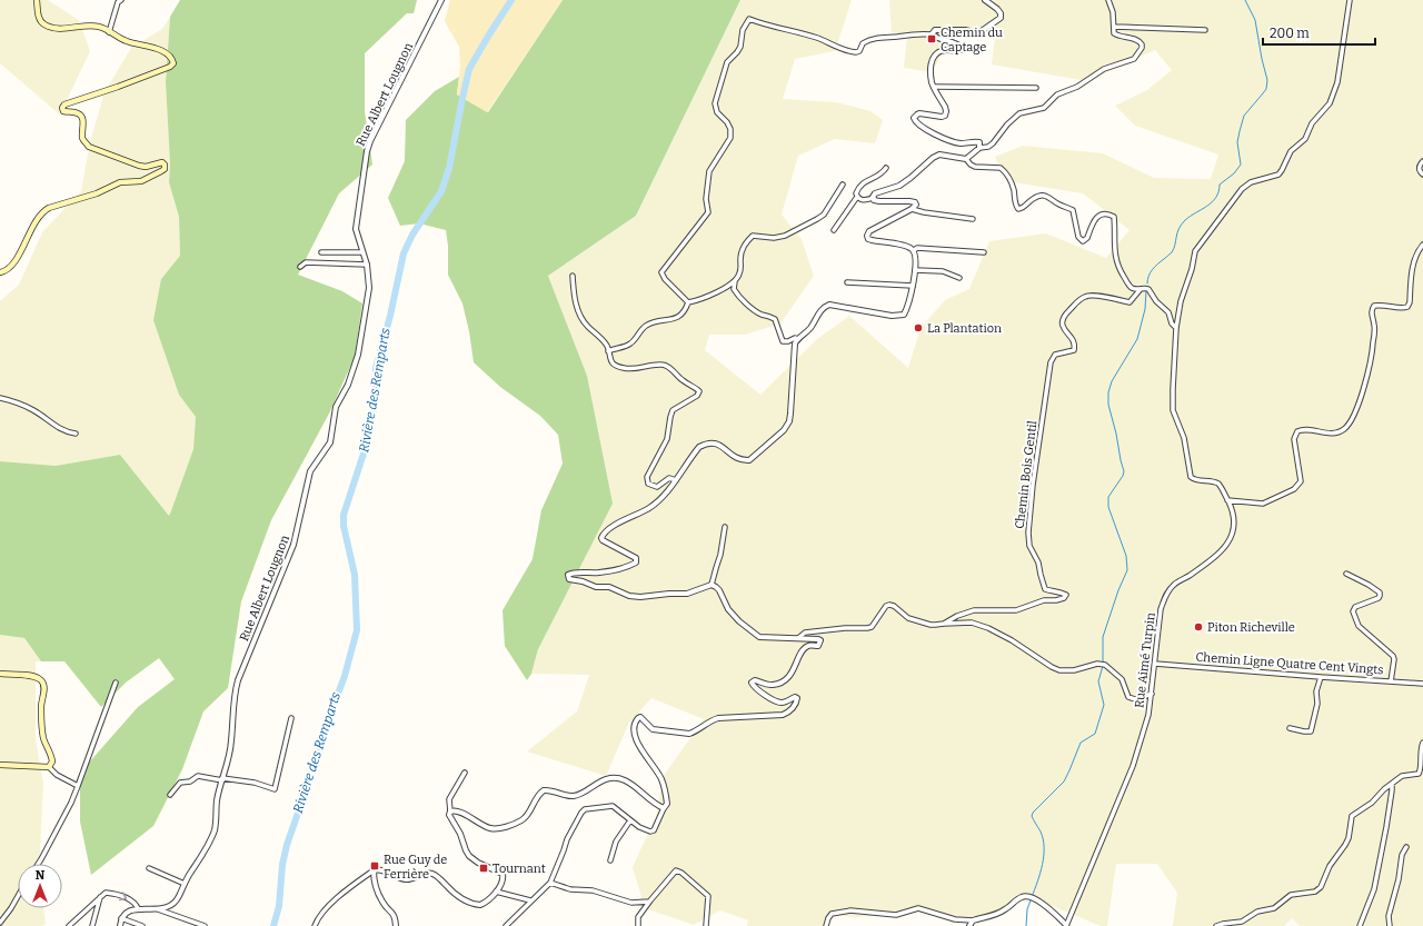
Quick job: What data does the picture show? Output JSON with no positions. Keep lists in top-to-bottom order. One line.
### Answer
{"streets":{"street":["Rue Albert Lougnon","Chemin Bois Gentil","Rue Aimé Turpin","Chemin Ligne Quatre Cent Vingts"]},"crossings":[["Rue Aimé Turpin","Chemin Ligne Quatre Cent Vingts"]],"water":["Rivière des Remparts"],"places":{"transit":["Chemin du Captage","Rue Guy de Ferrière","Tournant"],"other":["La Plantation","Piton Richeville"]},"scale_bar":"200 m","north":"top"}
